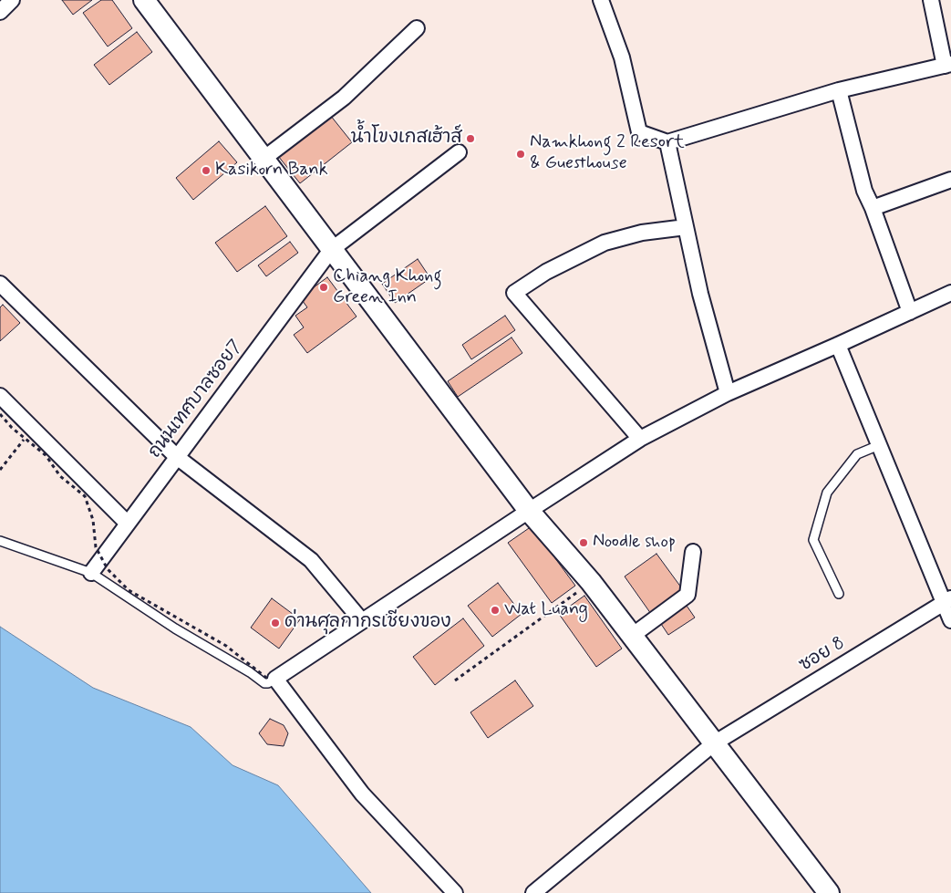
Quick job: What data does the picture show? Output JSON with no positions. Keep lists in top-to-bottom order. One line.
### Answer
{"streets":{"street":["ถนนเทศบาลซอย7","ซอย 8"]},"places":["น้ำโขงเกสเฮ้าส์","Namkhong 2 Resort & Guesthouse","Kasikorn Bank","Chiang Khong Green Inn","Noodle shop","Wat Luang","ด่านศุลกากรเชียงของ"]}
